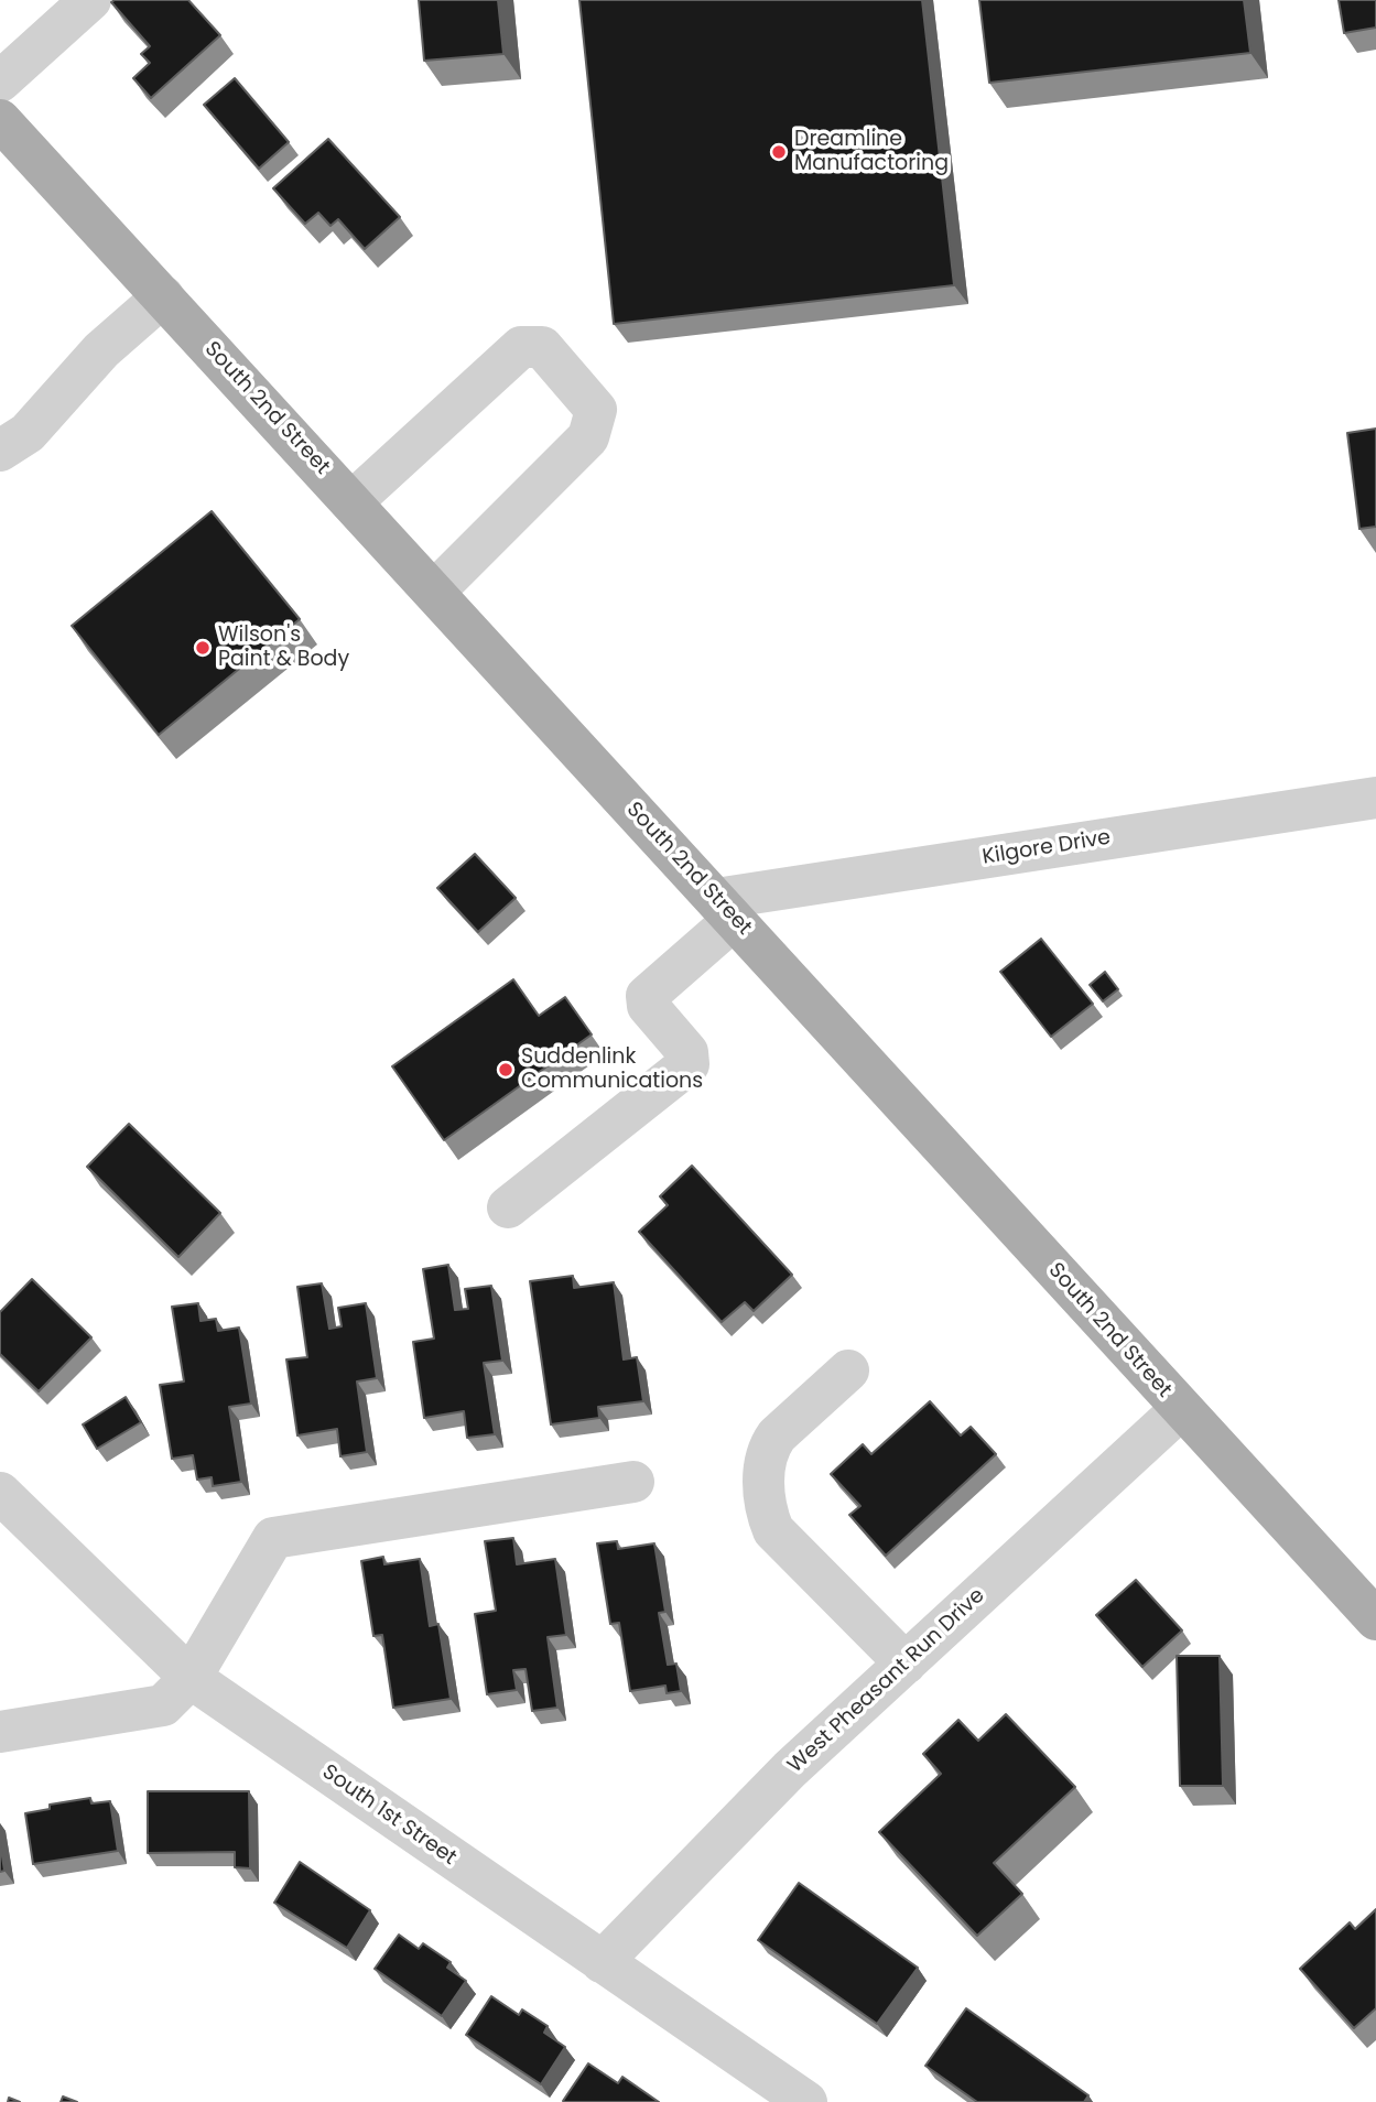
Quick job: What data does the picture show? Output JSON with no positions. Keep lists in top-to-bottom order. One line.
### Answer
{"streets":{"main road":["South 2nd Street"],"street":["Kilgore Drive","West Pheasant Run Drive","South 1st Street"]},"crossings":[["South 2nd Street","Kilgore Drive"],["South 2nd Street","West Pheasant Run Drive"],["West Pheasant Run Drive","South 1st Street"]],"places":["Dreamline Manufactoring","Wilson's Paint & Body","Suddenlink Communications"]}
